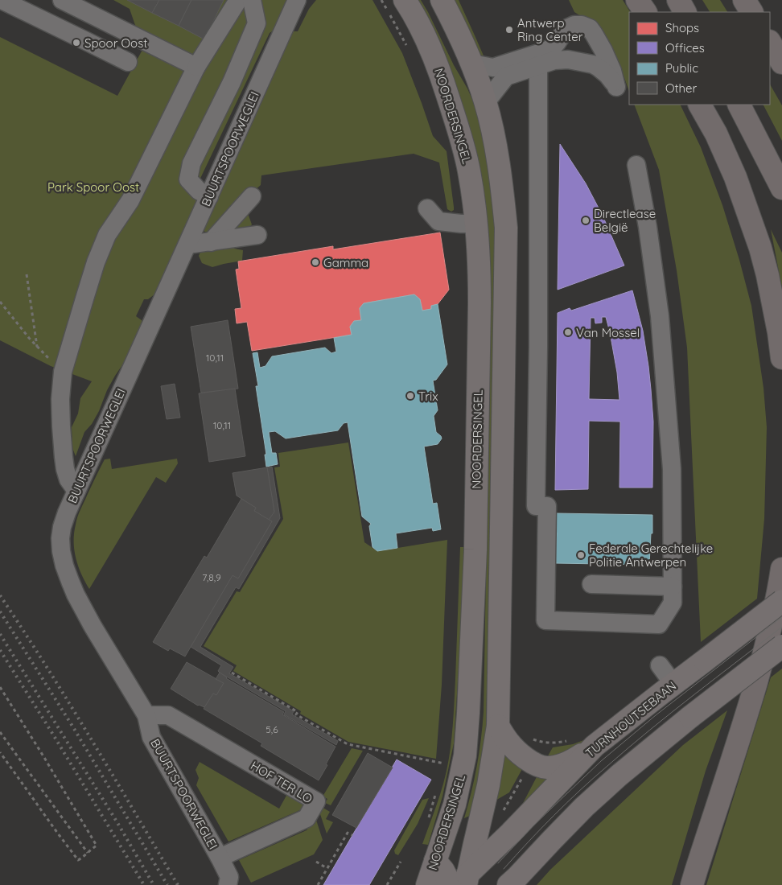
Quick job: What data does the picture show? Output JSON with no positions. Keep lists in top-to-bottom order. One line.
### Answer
{"streets":{"main road":["NOORDERSINGEL","TURNHOUTSEBAAN"],"street":["BUURTSPOORWEGLEI","HOF TER LO"]},"crossings":[["BUURTSPOORWEGLEI","HOF TER LO"]],"parks":["Park Spoor Oost"],"places":["Antwerp Ring Center","Spoor Oost","Directlease België","Gamma","Van Mossel","Trix","Federale Gerechtelijke Politie Antwerpen"],"house_numbers":["10,11","10,11","7,8,9","5,6"],"legend":["Shops","Offices","Public","Other"]}
